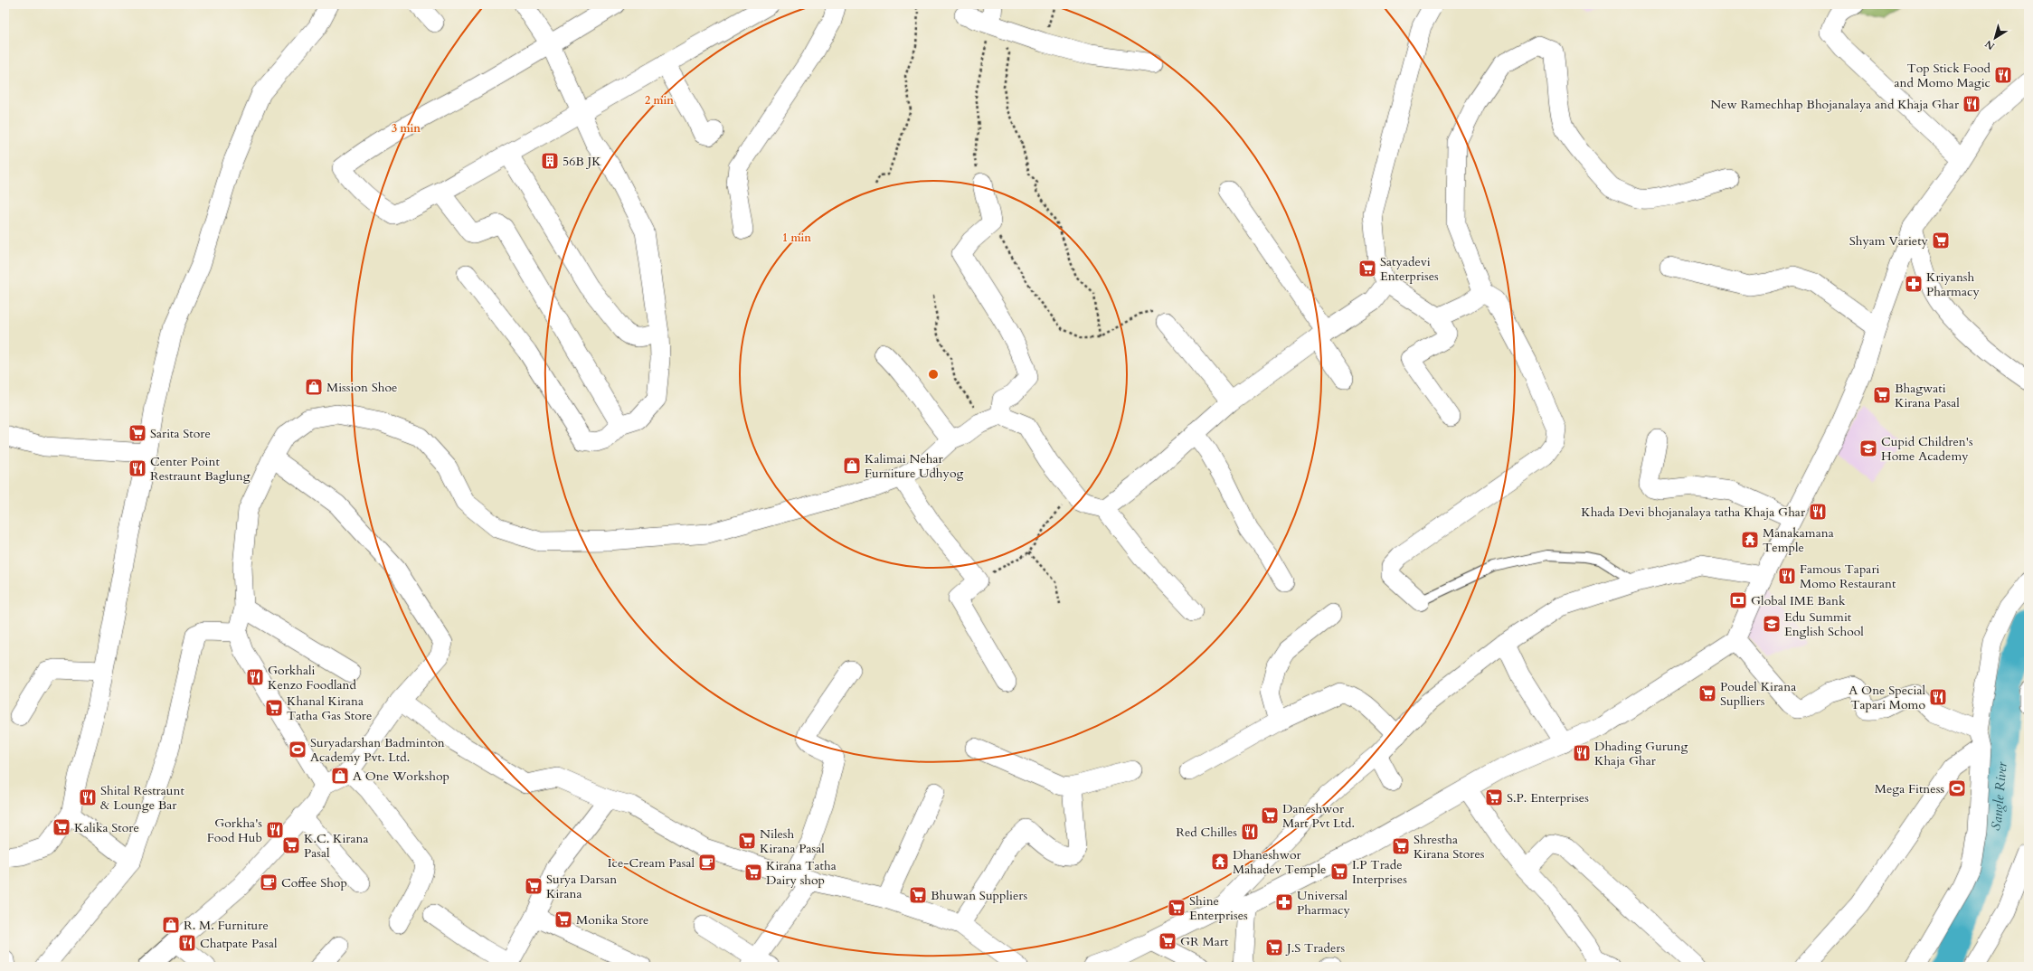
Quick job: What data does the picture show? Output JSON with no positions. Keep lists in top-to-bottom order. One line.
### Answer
{"water":["Sangle River"],"places":{"restaurant":["Top Stick Food and Momo Magic","New Ramechhap Bhojanalaya and Khaja Ghar","Center Point Restraunt Baglung","Khada Devi bhojanalaya tatha Khaja Ghar","Famous Tapari Momo Restaurant","Gorkhali Kenzo Foodland","A One Special Tapari Momo","Dhading Gurung Khaja Ghar","Shital Restraunt & Lounge Bar","Gorkha's Food Hub","Red Chilles","Chatpate Pasal"],"building":["56B JK"],"supermarket":["Shyam Variety","Satyadevi Enterprises","Bhagwati Kirana Pasal","Sarita Store","Poudel Kirana Suplliers","Khanal Kirana Tatha Gas Store","S.P. Enterprises","Daneshwor Mart Pvt Ltd.","Kalika Store","Nilesh Kirana Pasal","K.C. Kirana Pasal","Shrestha Kirana Stores","I.P Trade Interprises","Kirana Tatha Dairy shop","Surya Darsan Kirana","Bhuwan Suppliers","Shine Enterprises","Monika Store","GR Mart","J.S Traders"],"pharmacy":["Kriyansh Pharmacy","Universal Pharmacy"],"shop":["Mission Shoe","Kalimai Nehar Furniture Udhyog","A One Workshop","R. M. Furniture"],"school or university":["Cupid Children's Home Academy","Edu Summit English School"],"temple":["Manakamana Temple","Dhaneshwor Mahadev Temple"],"bank":["Global IME Bank"],"sports":["Suryadarshan Badminton Academy Pvt. Ltd.","Mega Fitness"],"cafe":["Ice-Cream Pasal","Coffee Shop"]},"north":"bottom left","rings":["2 min","3 min","1 min"]}
